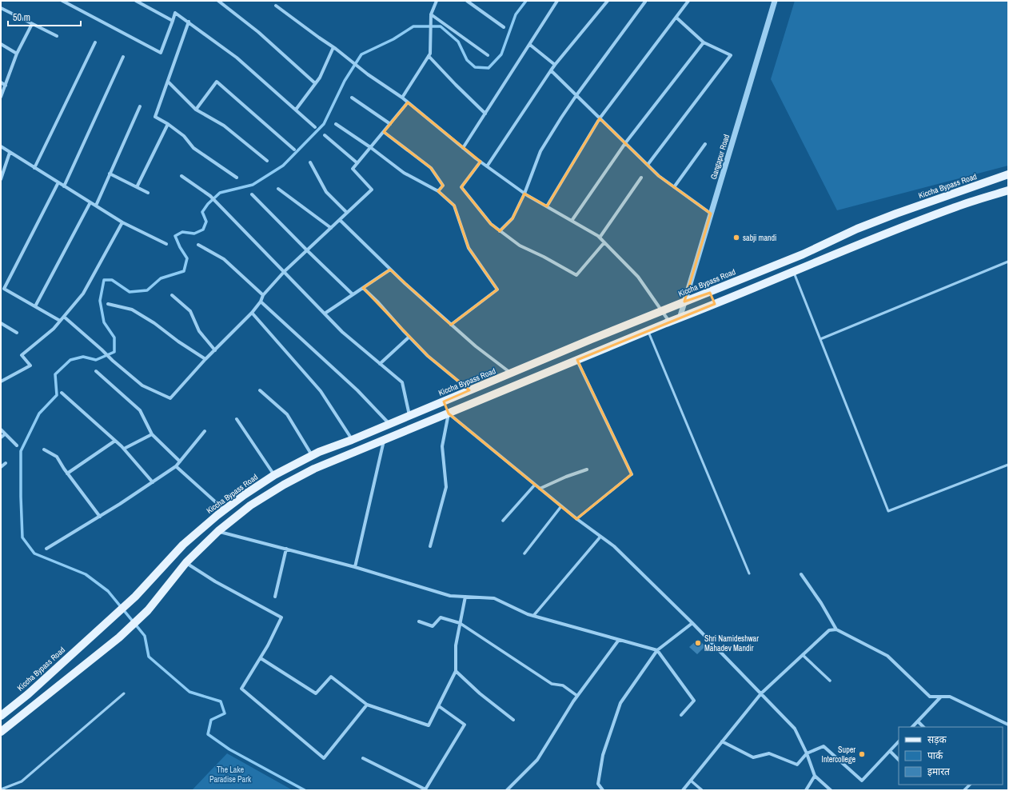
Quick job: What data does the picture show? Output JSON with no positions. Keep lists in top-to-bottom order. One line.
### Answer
{"streets":{"main road":["Kiccha Bypass Road"],"street":["Gangapur Road"]},"crossings":[["Gangapur Road","Kiccha Bypass Road"]],"parks":["The Lake Paradise Park"],"places":["sabji mandi","Shri Namideshwar Mahadev Mandir","Super Intercollege"],"legend":["सड़क","पार्क","इमारत"],"scale_bar":"50 m"}
